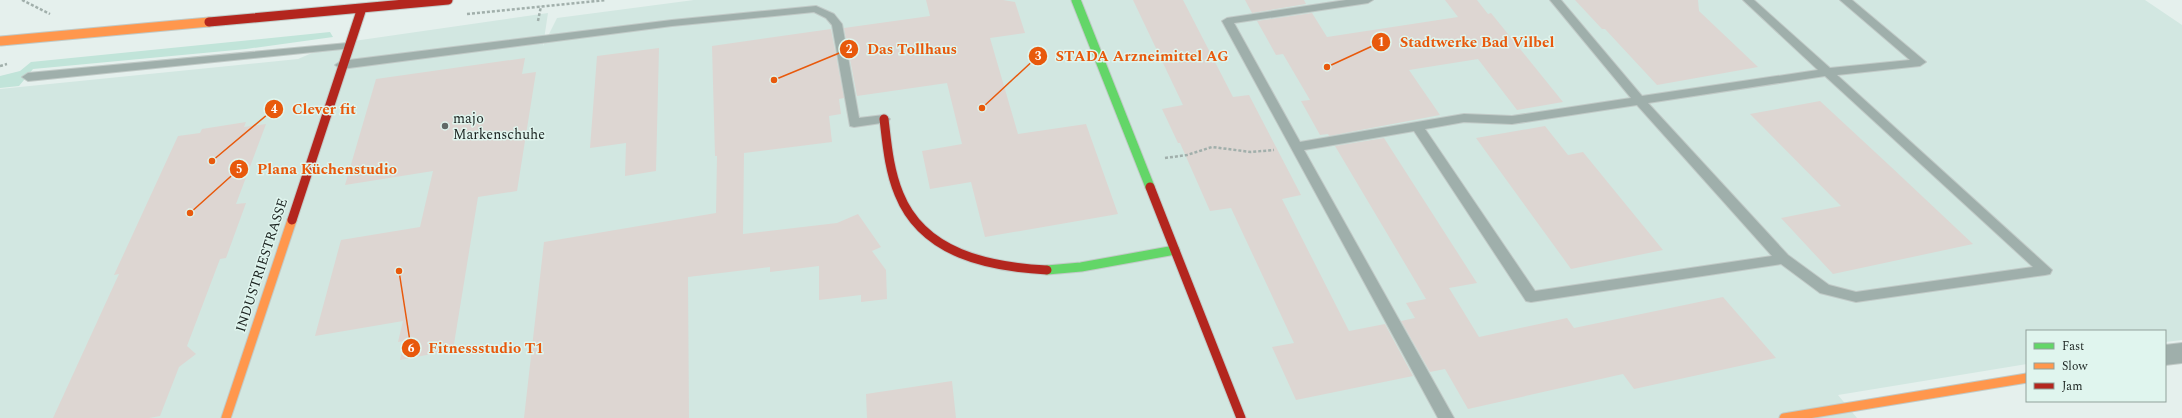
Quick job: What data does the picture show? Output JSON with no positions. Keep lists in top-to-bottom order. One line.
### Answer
{"streets":{"street":["INDUSTRIESTRASSE"]},"places":["Stadtwerke Bad Vilbel","Das Tollhaus","STADA Arzneimittel AG","majo Markenschuhe","Clever fit","Plana Küchenstudio","Fitnessstudio T1"],"legend":["Fast","Slow","Jam"]}
